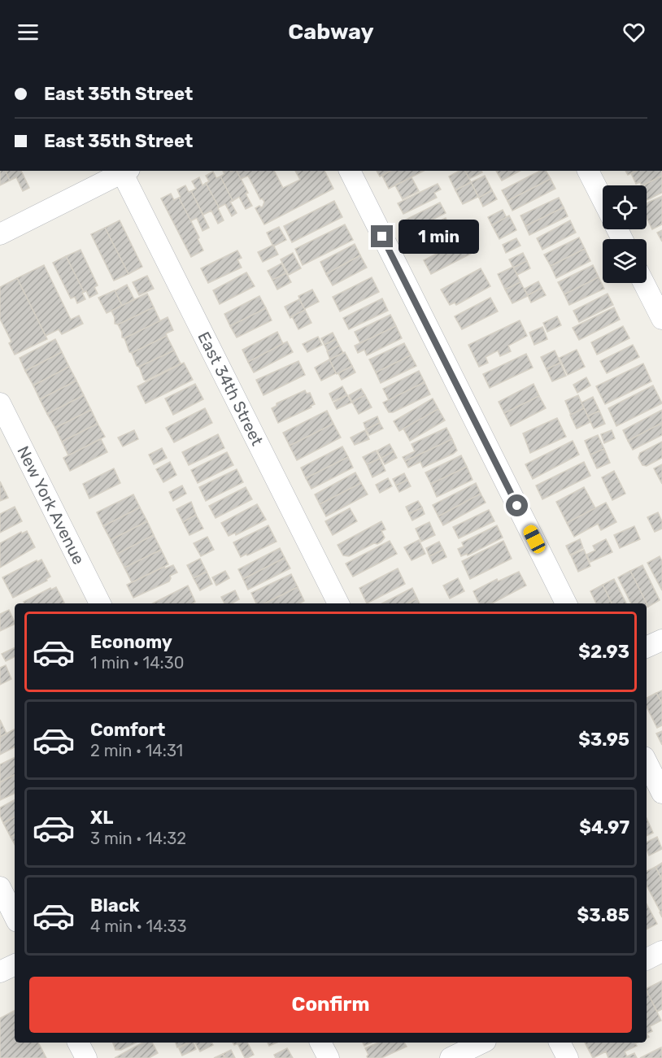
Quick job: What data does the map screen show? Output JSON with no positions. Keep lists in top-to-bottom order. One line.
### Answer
{"streets":{"street":["East 34th Street","New York Avenue"]},"page":{"header":"Cabway","banner":["East 35th Street","East 35th Street"],"bubble":"1 min","list":[{"name":"Economy","note":"1 min · 14:30","value":"$2.93"},{"name":"Comfort","note":"2 min · 14:31","value":"$3.95"},{"name":"XL","note":"3 min · 14:32","value":"$4.97"},{"name":"Black","note":"4 min · 14:33","value":"$3.85"}],"buttons":"Confirm"}}
